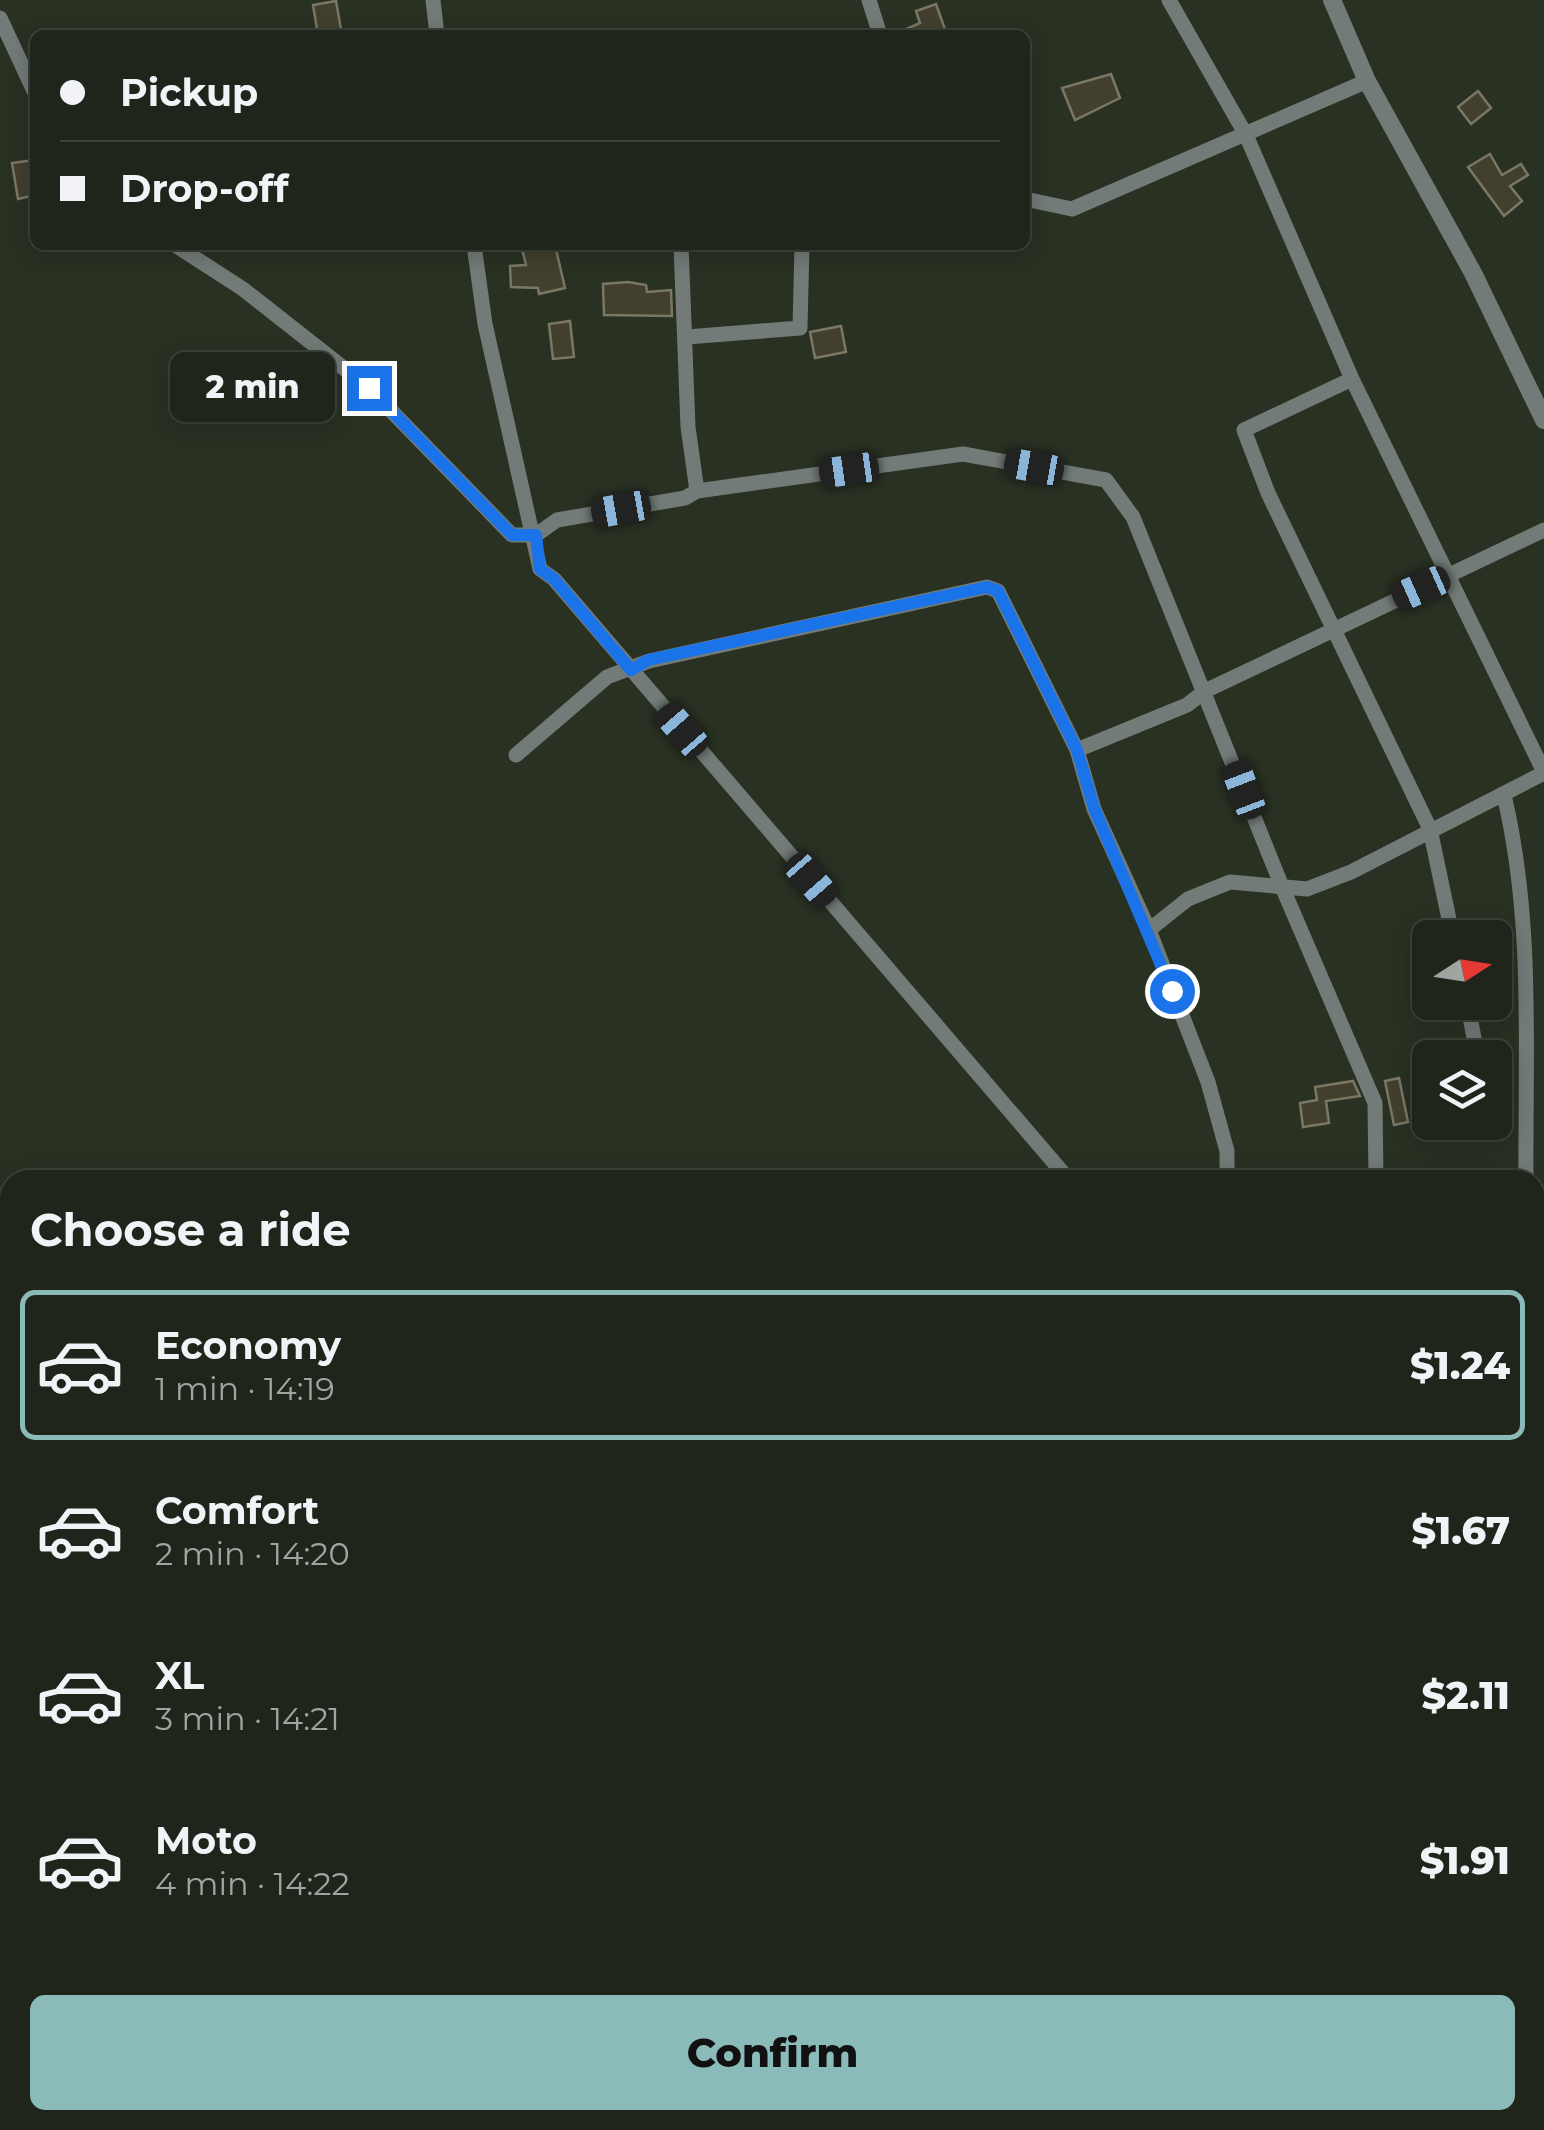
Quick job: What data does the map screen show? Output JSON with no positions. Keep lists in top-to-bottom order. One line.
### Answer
{"north":"right","page":{"banner":["Pickup","Drop-off"],"bubble":"2 min","heading":"Choose a ride","list":[{"name":"Economy","note":"1 min · 14:19","value":"$1.24"},{"name":"Comfort","note":"2 min · 14:20","value":"$1.67"},{"name":"XL","note":"3 min · 14:21","value":"$2.11"},{"name":"Moto","note":"4 min · 14:22","value":"$1.91"}],"buttons":"Confirm"}}
